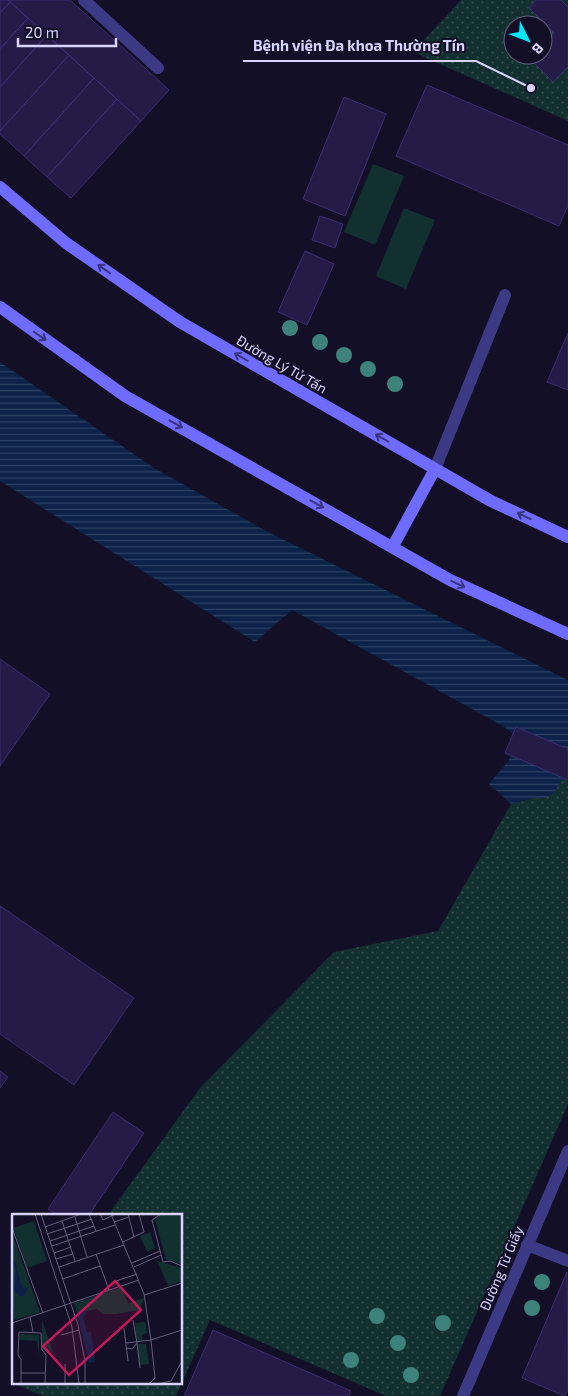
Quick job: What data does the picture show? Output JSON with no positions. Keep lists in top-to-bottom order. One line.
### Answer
{"streets":{"street":["Đường Lý Tử Tấn","Đường Từ Giấy"]},"places":["Bệnh viện Đa khoa Thường Tín"],"scale_bar":"20 m","north":"bottom right"}
